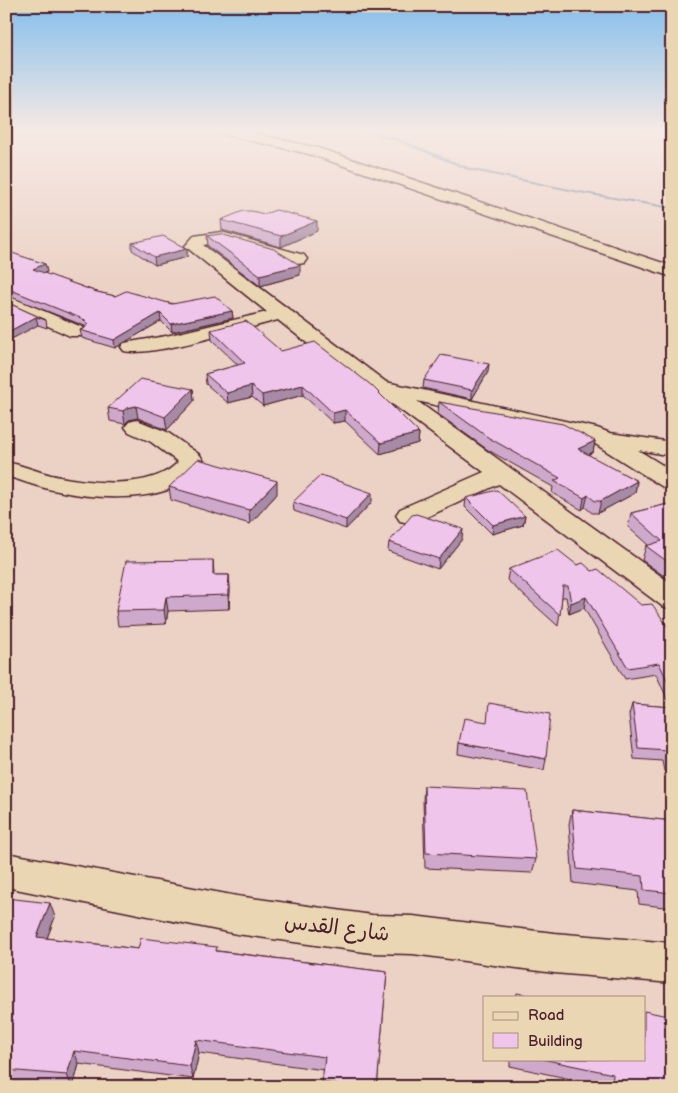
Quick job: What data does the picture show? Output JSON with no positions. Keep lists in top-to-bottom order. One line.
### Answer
{"streets":{"street":["شارع القدس"]},"legend":["Road","Building"]}
